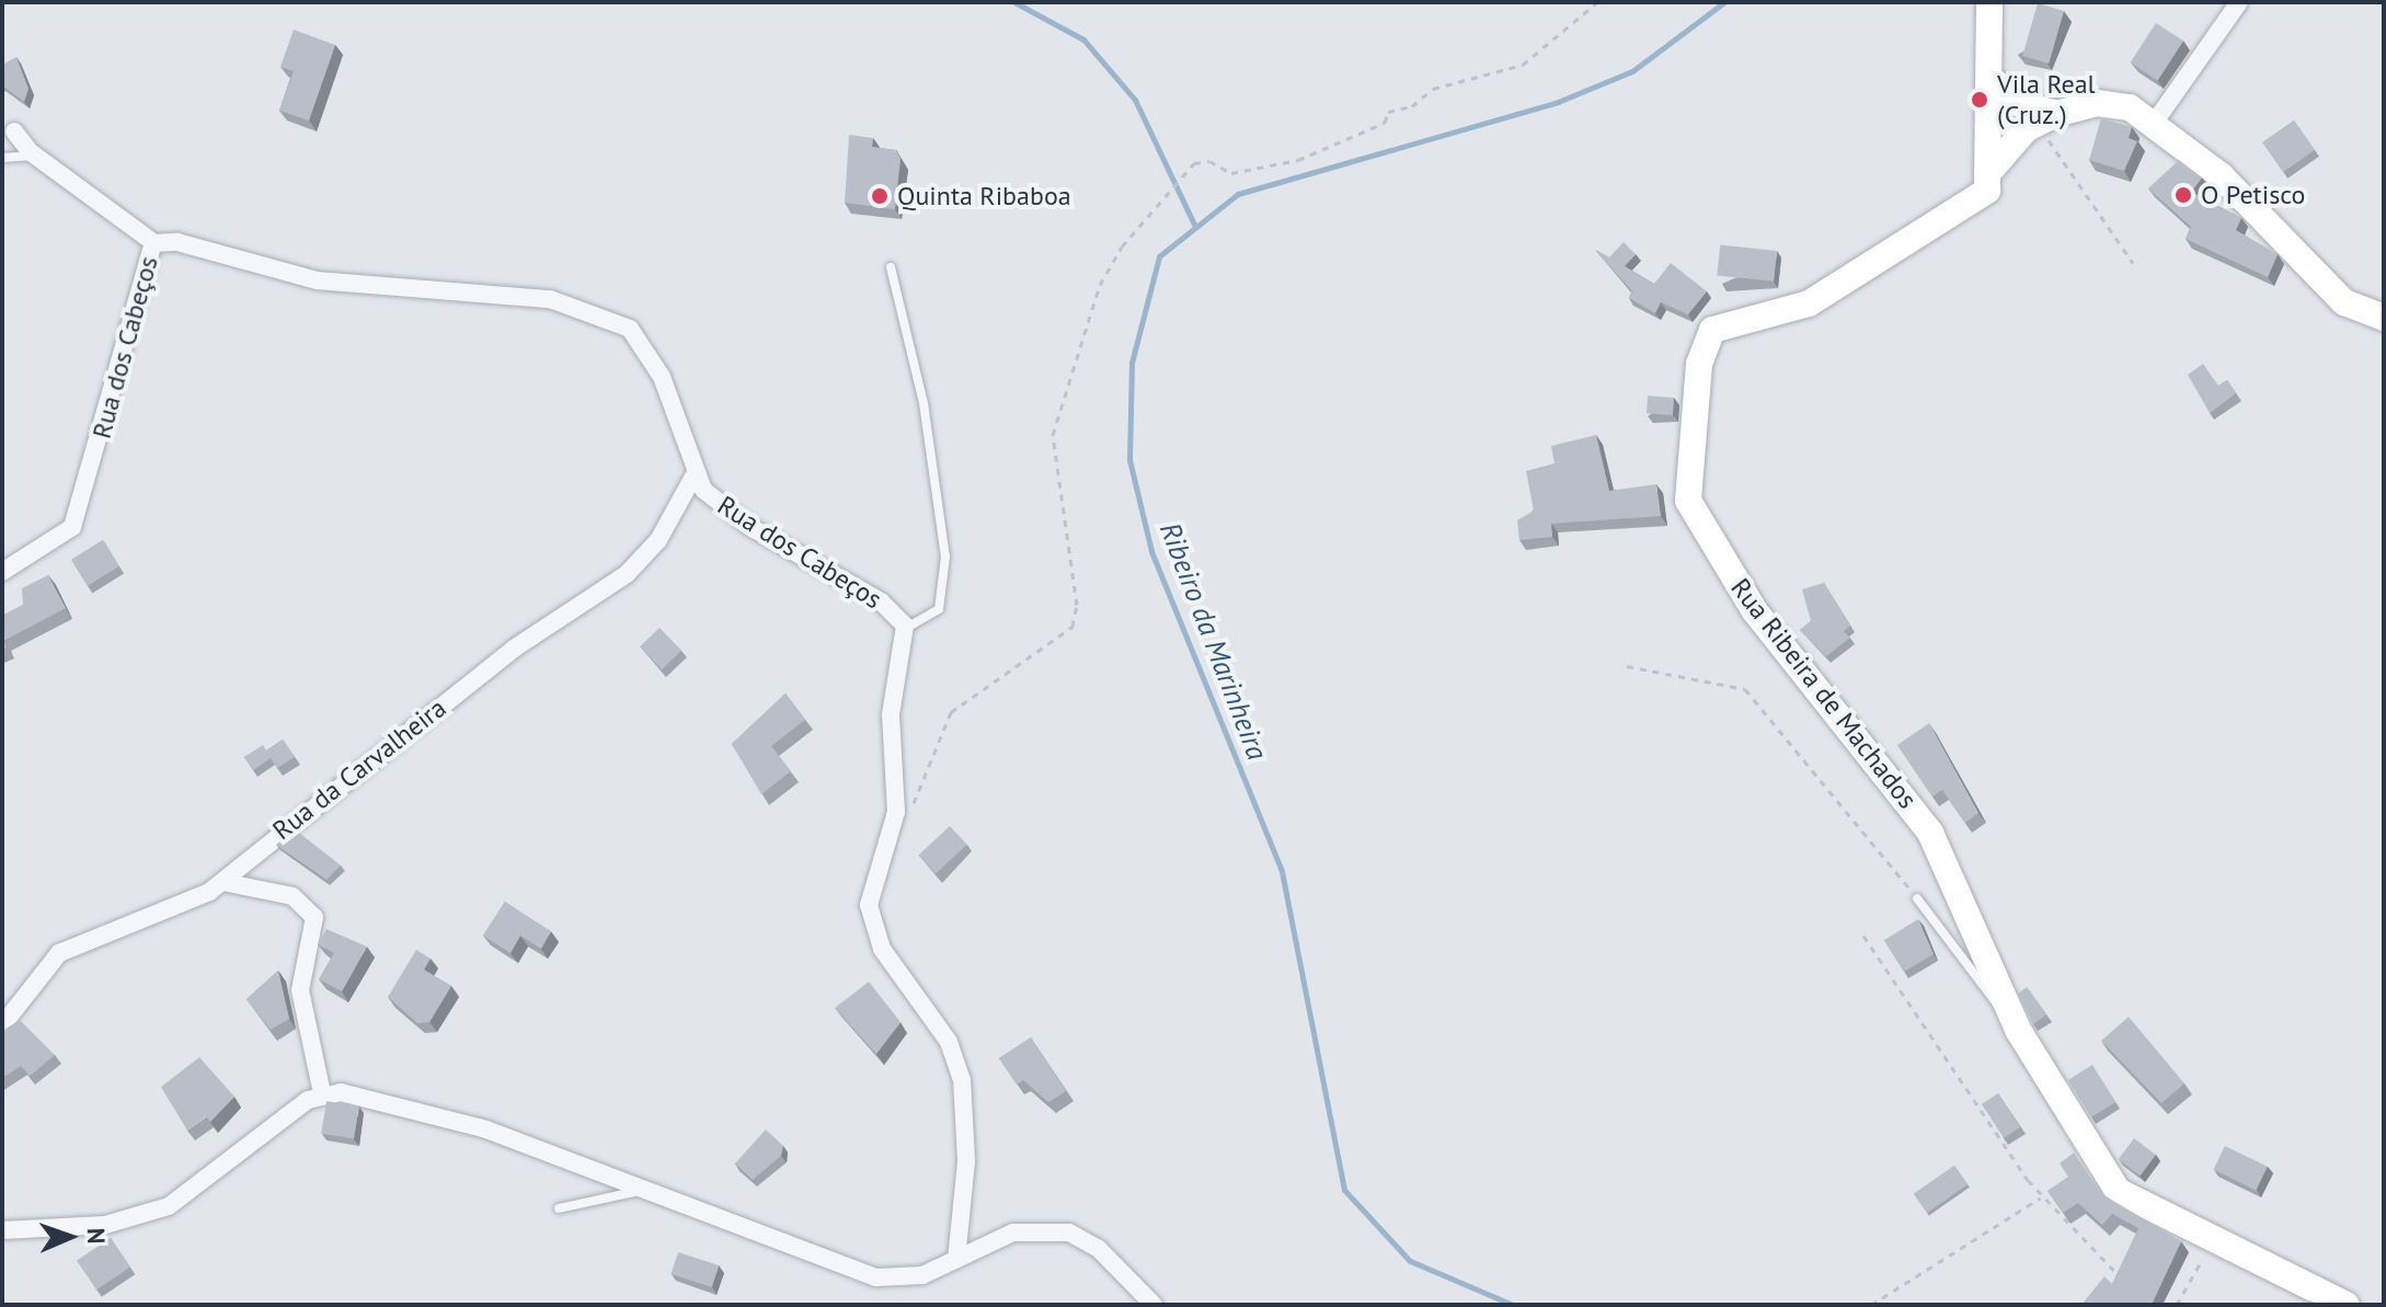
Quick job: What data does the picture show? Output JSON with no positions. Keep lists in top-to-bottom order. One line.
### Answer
{"streets":{"main road":["Rua Ribeira de Machados"],"street":["Rua dos Cabeços","Rua da Carvalheira"]},"crossings":[["Rua dos Cabeços","Rua da Carvalheira"]],"water":["Ribeiro da Marinheira"],"places":["Vila Real (Cruz.)","O Petisco","Quinta Ribaboa"],"north":"right"}
